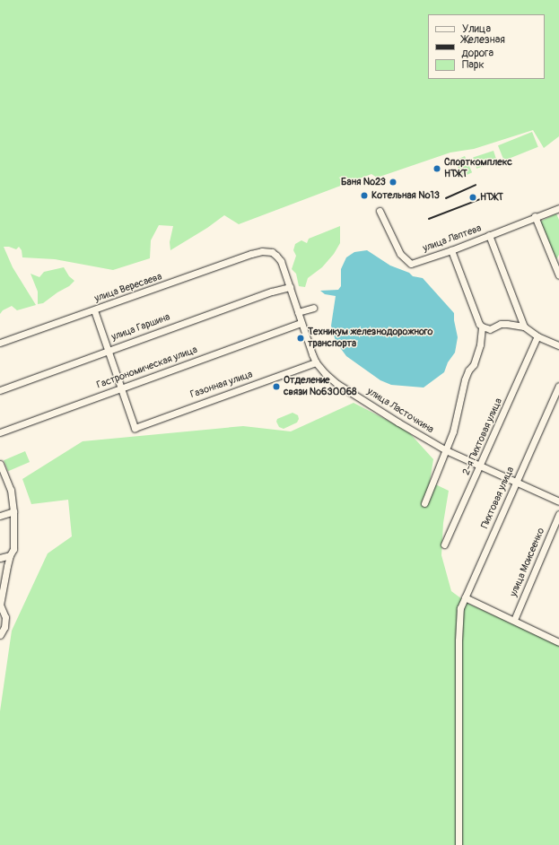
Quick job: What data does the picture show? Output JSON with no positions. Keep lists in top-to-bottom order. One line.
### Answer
{"streets":{"street":["улица Лаптева","улица Вересаева","улица Гаршина","Гастрономическая улица","Газонная улица","улица Ласточкина","2-я Пихтовая улица","Пихтовая улица","улица Моисеенко"]},"crossings":[["улица Вересаева","улица Ласточкина"],["улица Гаршина","улица Ласточкина"],["Гастрономическая улица","Газонная улица"],["Гастрономическая улица","улица Ласточкина"],["Газонная улица","улица Ласточкина"],["улица Ласточкина","2-я Пихтовая улица"],["улица Ласточкина","Пихтовая улица"]],"places":["Спорткомплекс НТЖТ","Баня №23","Котельная №13","НТЖТ","Техникум железнодорожного транспорта","Отделение связи №630068"],"legend":["Улица","Железная дорога","Парк"]}
